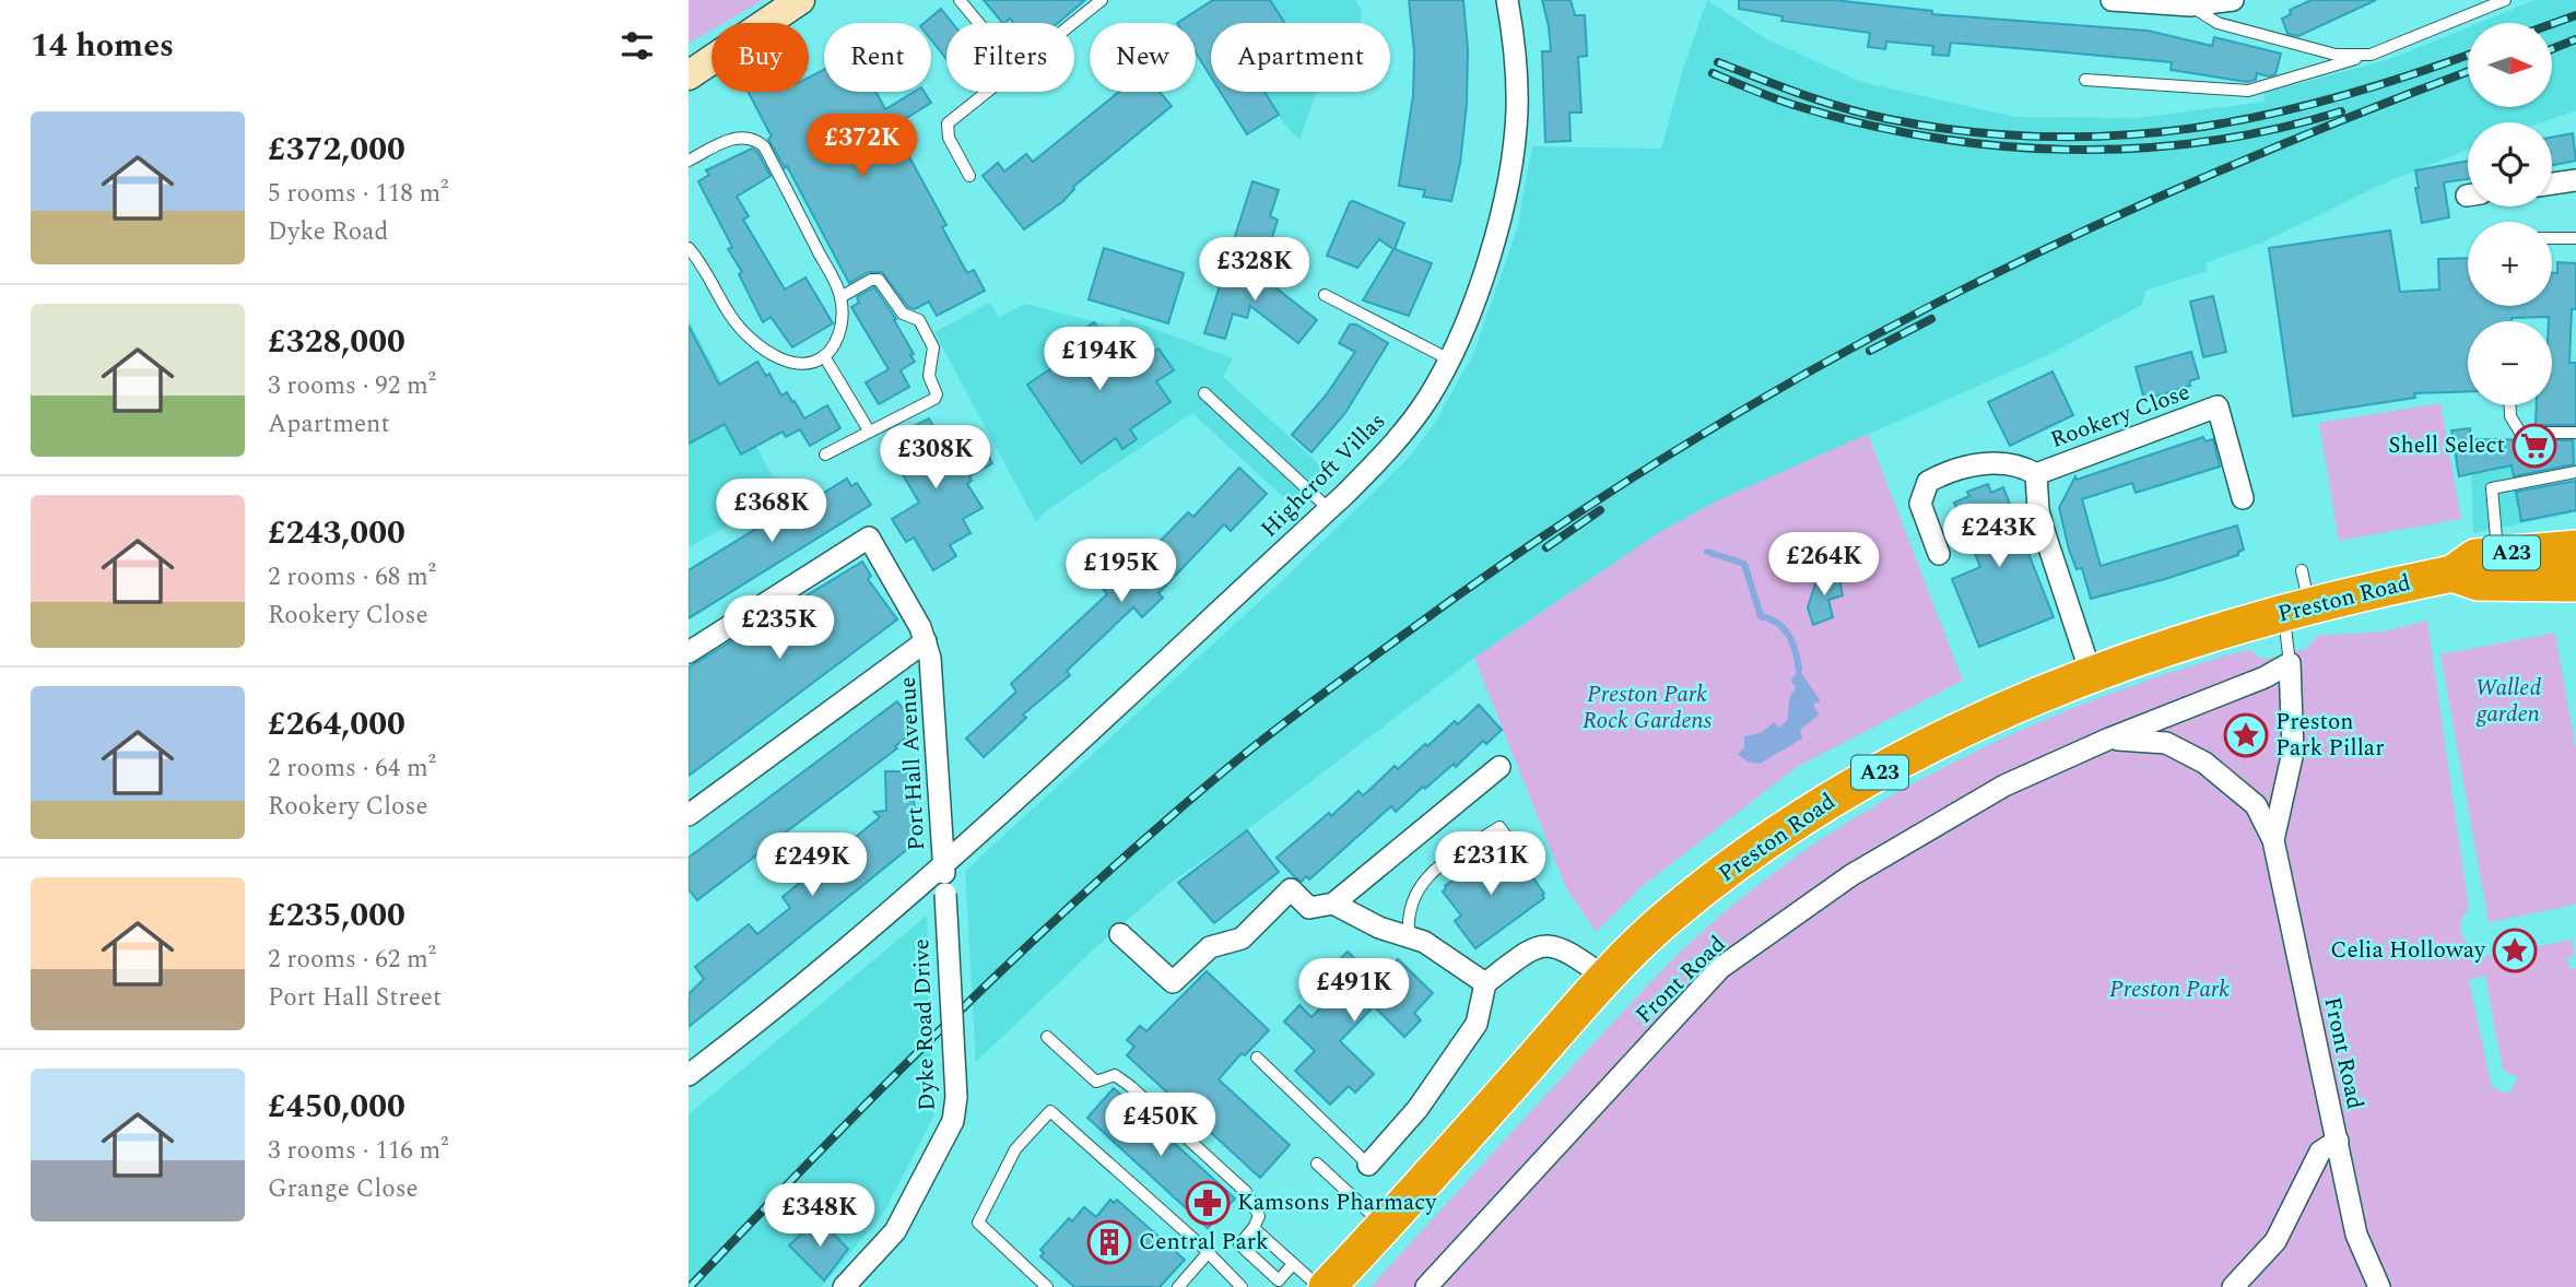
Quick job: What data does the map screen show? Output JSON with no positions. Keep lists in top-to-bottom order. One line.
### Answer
{"streets":{"highway":["A23","Preston Road"],"street":["Rookery Close","Highcroft Villas","Port Hall Avenue","Front Road","Dyke Road Drive"]},"crossings":[["Rookery Close","Preston Road"],["Highcroft Villas","Port Hall Avenue"],["Highcroft Villas","Dyke Road Drive"],["Port Hall Avenue","Dyke Road Drive"]],"parks":["Walled garden","Preston Park Rock Gardens","Preston Park"],"places":{"supermarket":["Shell Select"],"place":["Preston Park Pillar","Celia Holloway"],"pharmacy":["Kamsons Pharmacy"],"building":["Central Park"]},"north":"right","page":{"heading":"14 homes","map_buttons":["+","−"],"chip":["Buy","Rent","Filters","New","Apartment"],"list":[{"name":"£372,000","note":"5 rooms · 118 m² · Dyke Road"},{"name":"£328,000","note":"3 rooms · 92 m² · Apartment"},{"name":"£243,000","note":"2 rooms · 68 m² · Rookery Close"},{"name":"£264,000","note":"2 rooms · 64 m² · Rookery Close"},{"name":"£235,000","note":"2 rooms · 62 m² · Port Hall Street"},{"name":"£450,000","note":"3 rooms · 116 m² · Grange Close"}],"price":["£372K","£328K","£194K","£308K","£368K","£243K","£264K","£195K","£235K","£231K","£249K","£491K","£450K","£348K"]}}
